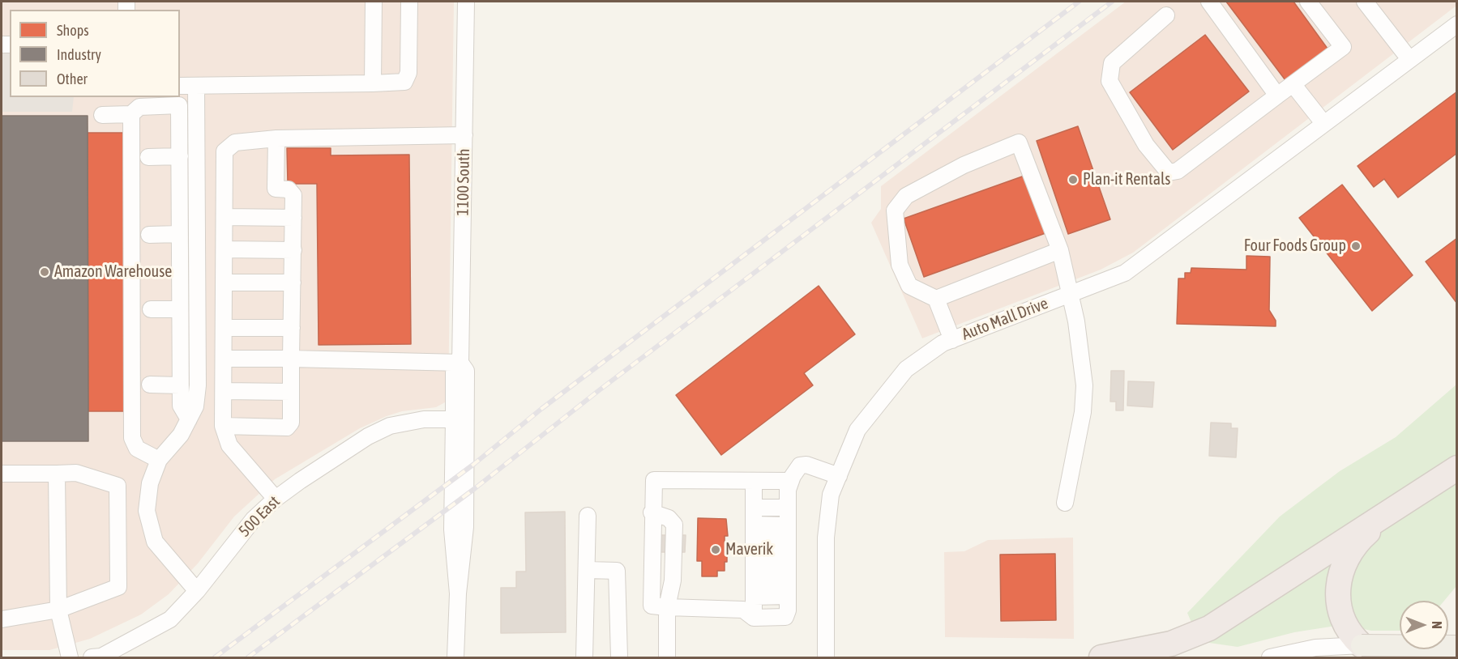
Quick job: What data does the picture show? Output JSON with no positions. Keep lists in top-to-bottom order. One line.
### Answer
{"streets":{"street":["1100 South","Auto Mall Drive","500 East"]},"crossings":[["1100 South","500 East"]],"places":["Plan-it Rentals","Four Foods Group","Amazon Warehouse","Maverik"],"legend":["Shops","Industry","Other"],"north":"right"}
